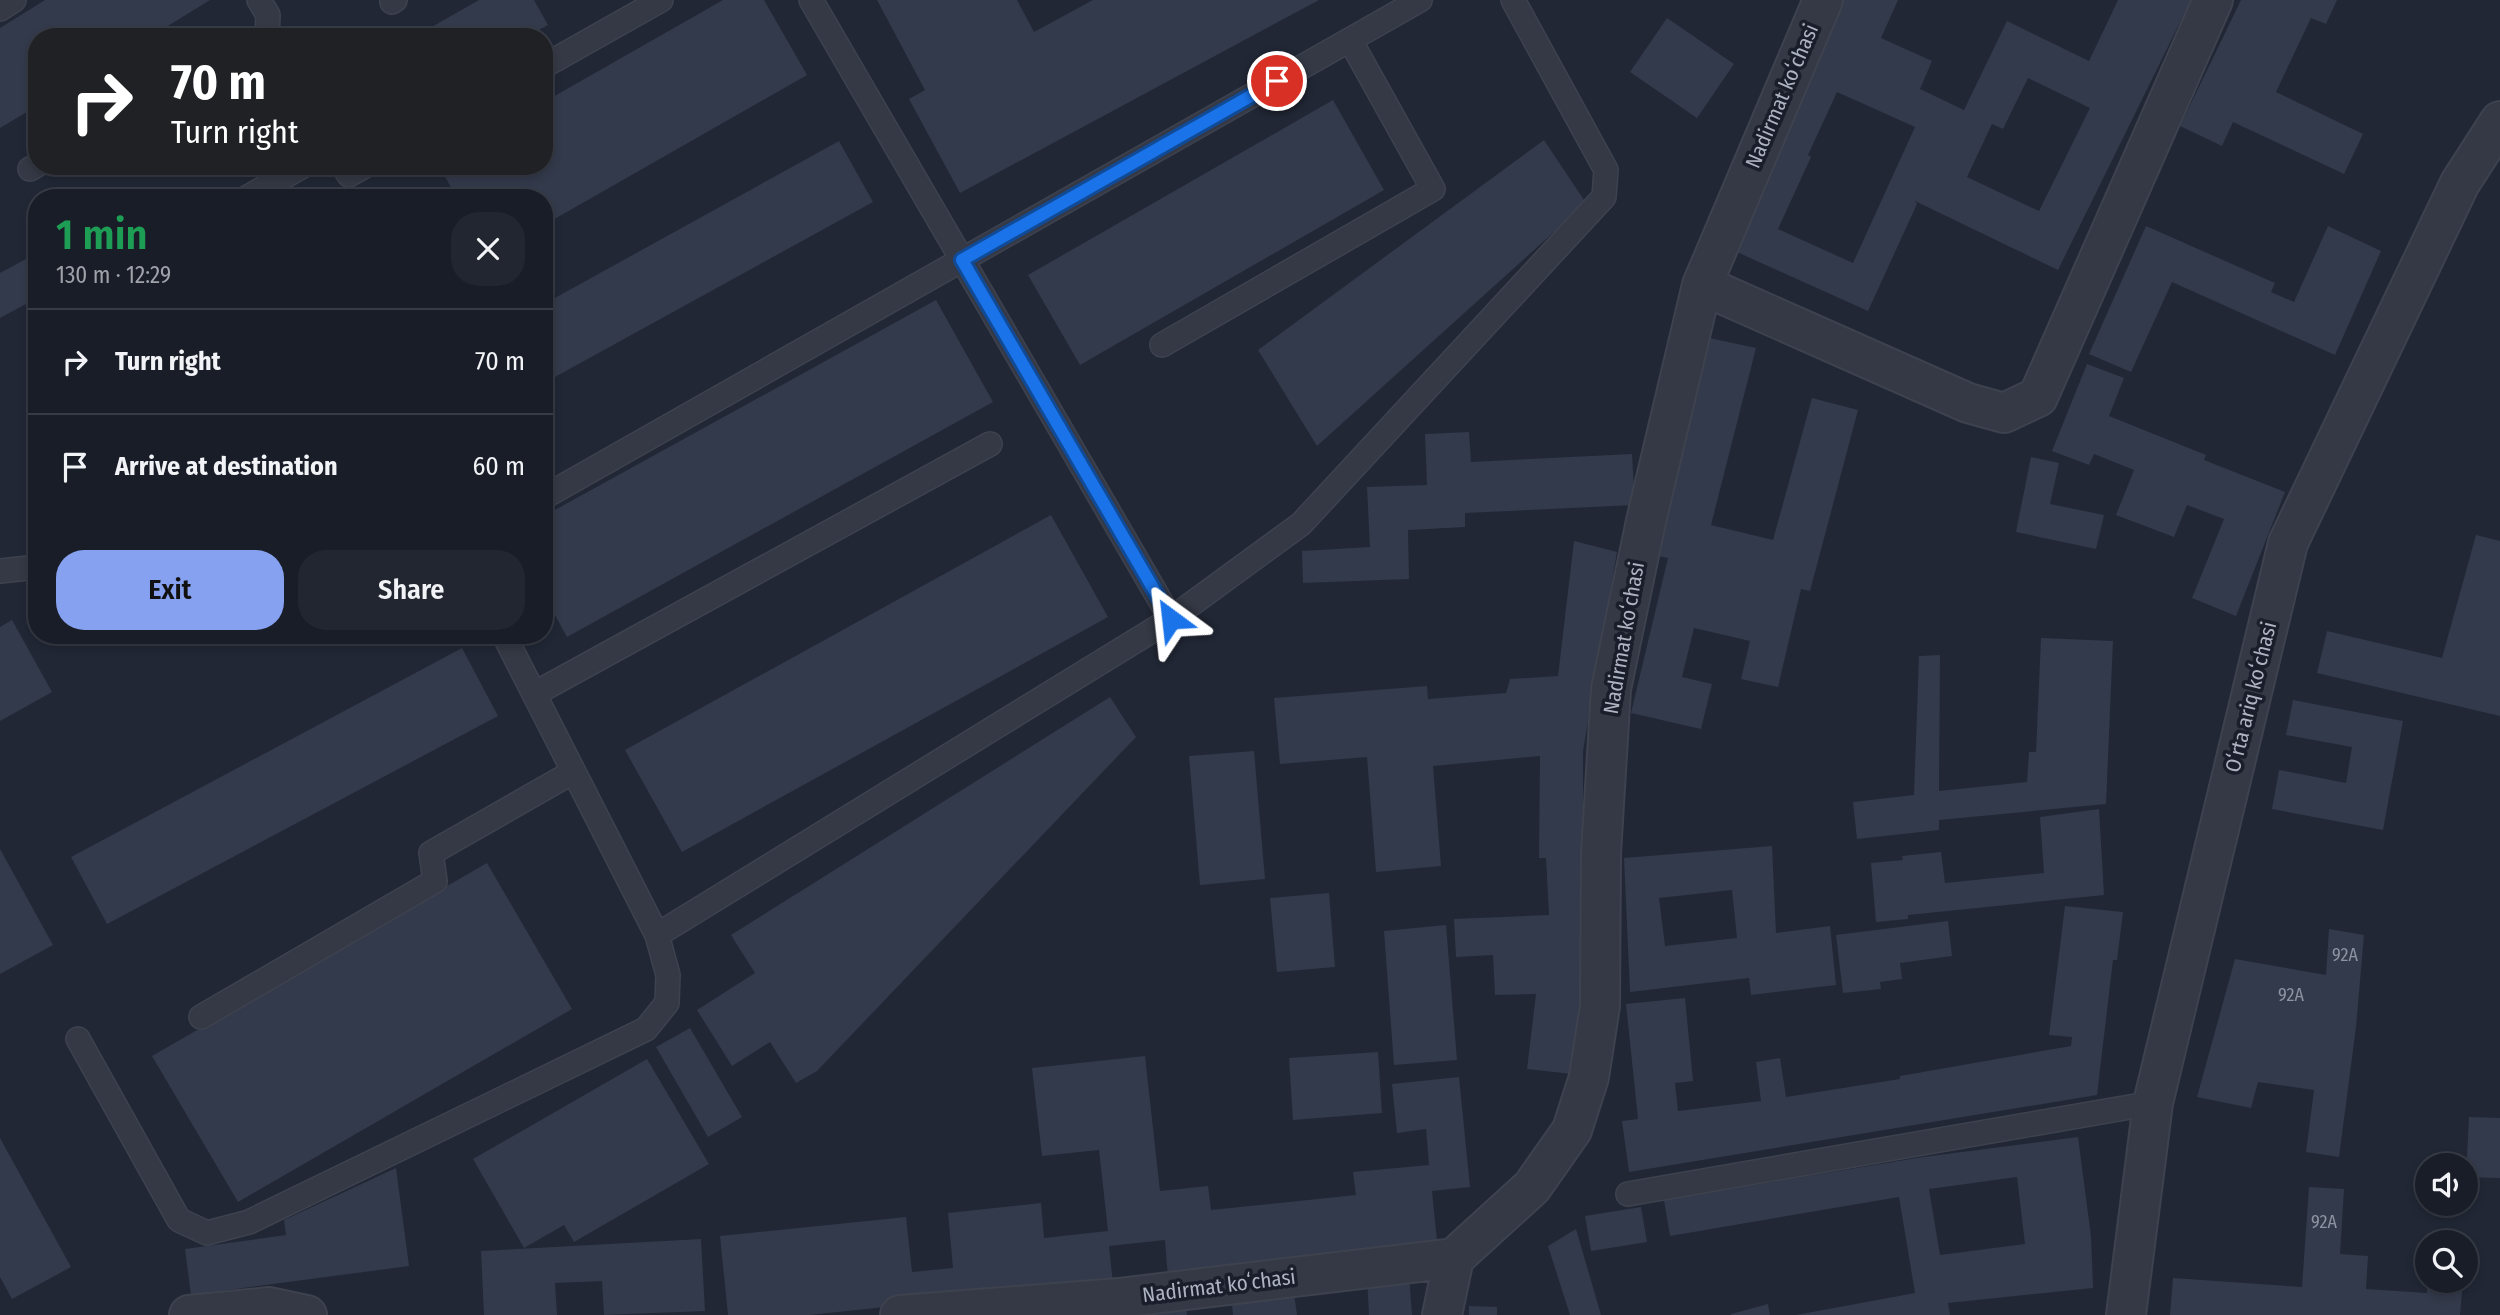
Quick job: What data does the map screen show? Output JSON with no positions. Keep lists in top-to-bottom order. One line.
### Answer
{"streets":{"street":["Nadirmat koʻchasi","Oʻrta ariq koʻchasi"]},"house_numbers":["92А","92А","92А"],"page":{"turn":["70 m","Turn right"],"heading":["1 min","130 m · 12:29"],"list":[{"name":"Turn right","value":"70 m"},{"name":"Arrive at destination","value":"60 m"}],"buttons":["Exit","Share"]}}
